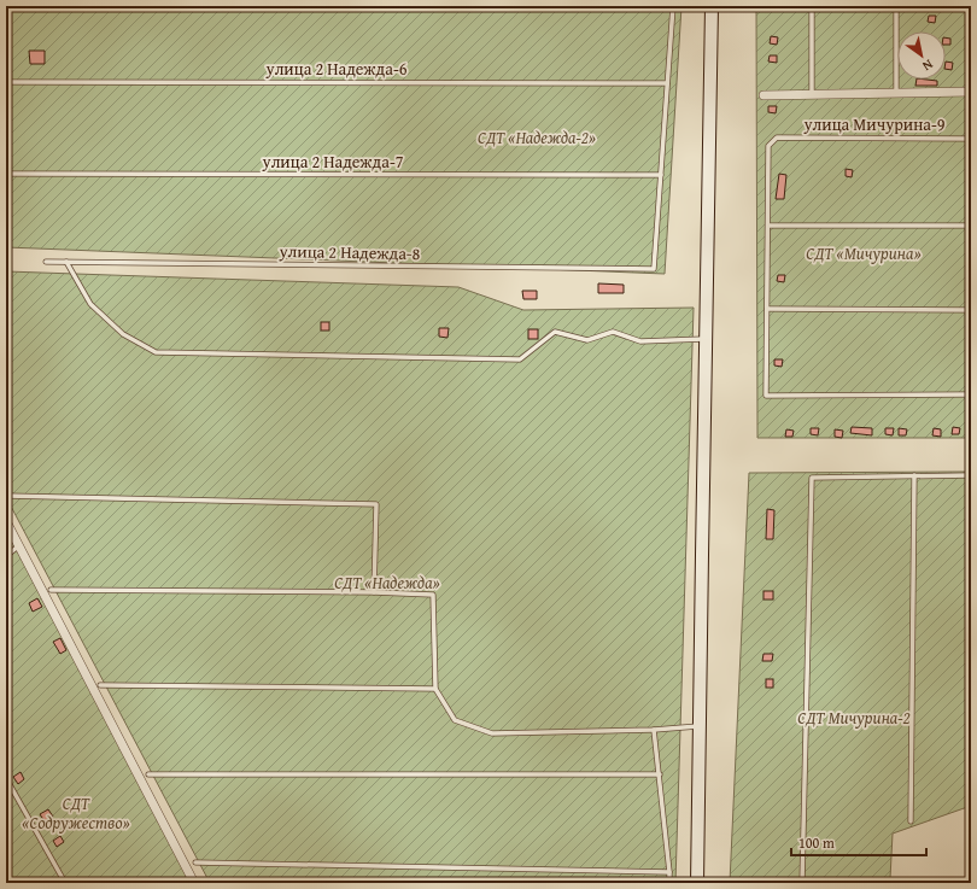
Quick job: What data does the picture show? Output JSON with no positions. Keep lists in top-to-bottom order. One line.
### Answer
{"streets":{"lane":["улица 2 Надежда-6","улица Мичурина-9","улица 2 Надежда-7","улица 2 Надежда-8"]},"crossings":[["улица 2 Надежда-7","улица 2 Надежда-8"]],"parks":["СДТ «Надежда-2»","СДТ «Мичурина»","СДТ «Надежда»","СДТ Мичурина-2","СДТ «Содружество»"],"scale_bar":"100 m","north":"bottom right"}
